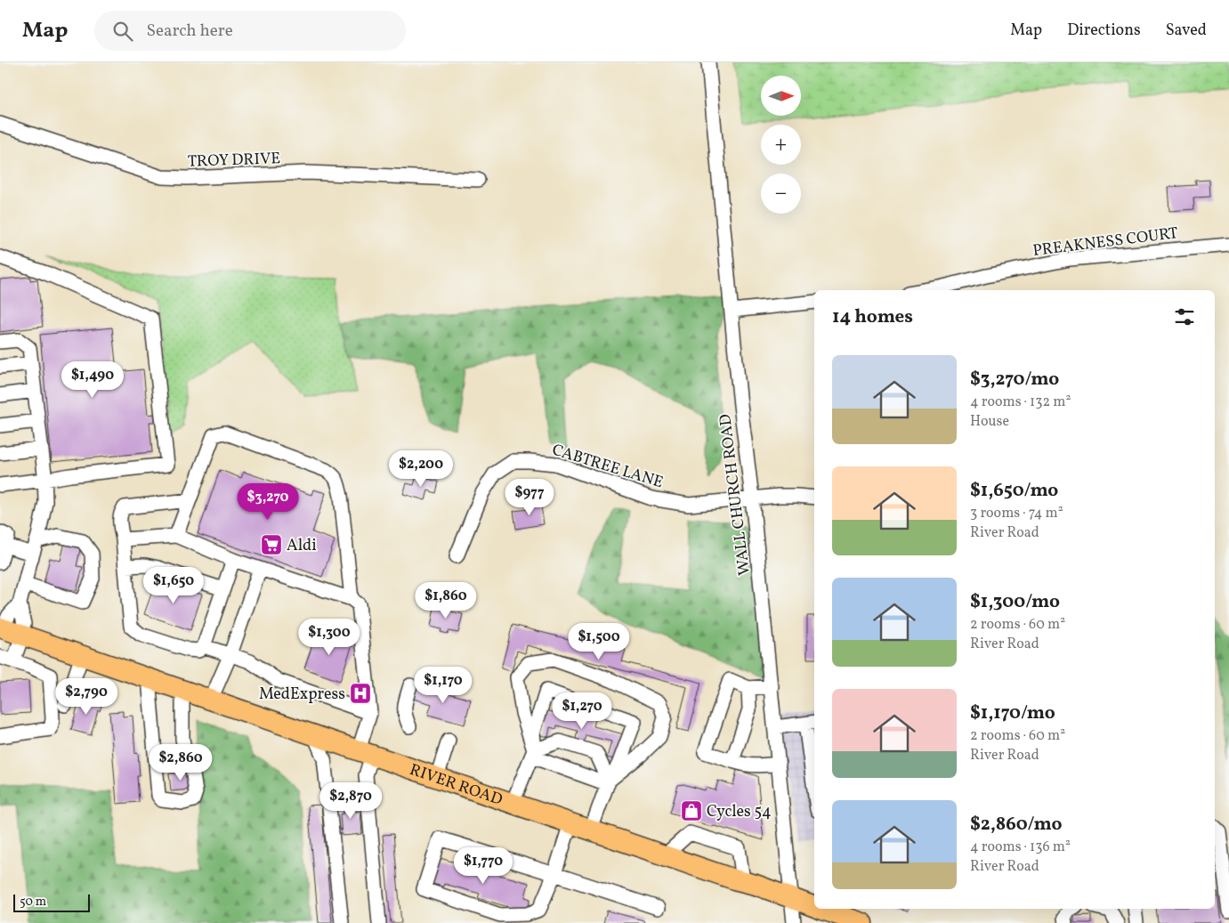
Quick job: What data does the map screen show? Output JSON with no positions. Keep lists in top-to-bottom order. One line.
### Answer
{"streets":{"highway":["RIVER ROAD"],"street":["TROY DRIVE","PREAKNESS COURT","CABTREE LANE","WALL CHURCH ROAD"]},"crossings":[["CABTREE LANE","WALL CHURCH ROAD"],["WALL CHURCH ROAD","RIVER ROAD"]],"places":{"supermarket":["Aldi"],"hospital":["MedExpress"],"shop":["Cycles 54"]},"scale_bar":"50 m","north":"right","page":{"header":"Map","search":"Search here","nav":["Map","Directions","Saved"],"map_buttons":["+","−"],"heading":"14 homes","list":[{"name":"$3,270/mo","note":"4 rooms · 132 m² · House"},{"name":"$1,650/mo","note":"3 rooms · 74 m² · River Road"},{"name":"$1,300/mo","note":"2 rooms · 60 m² · River Road"},{"name":"$1,170/mo","note":"2 rooms · 60 m² · River Road"},{"name":"$2,860/mo","note":"4 rooms · 136 m² · River Road"}],"price":["$1,490","$2,200","$977","$3,270","$1,650","$1,860","$1,300","$1,500","$1,170","$2,790","$1,270","$2,860","$2,870","$1,770"],"scale":"50 m"}}
